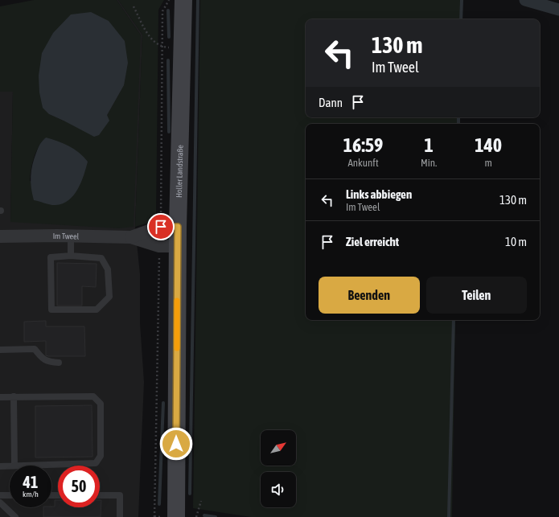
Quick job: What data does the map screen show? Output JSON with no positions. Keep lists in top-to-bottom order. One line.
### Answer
{"streets":{"main road":["Holler Landstraße"],"street":["Im Tweel"]},"crossings":[["Holler Landstraße","Im Tweel"]],"north":"top right","page":{"turn":["130 m","Im Tweel"],"then":"Dann","eta":["16:59","Ankunft","1","Min.","140","m"],"list":[{"name":"Links abbiegen","note":"Im Tweel","value":"130 m"},{"name":"Ziel erreicht","value":"10 m"}],"buttons":["Beenden","Teilen"],"speed":"41 km/h","limit":"50"}}
